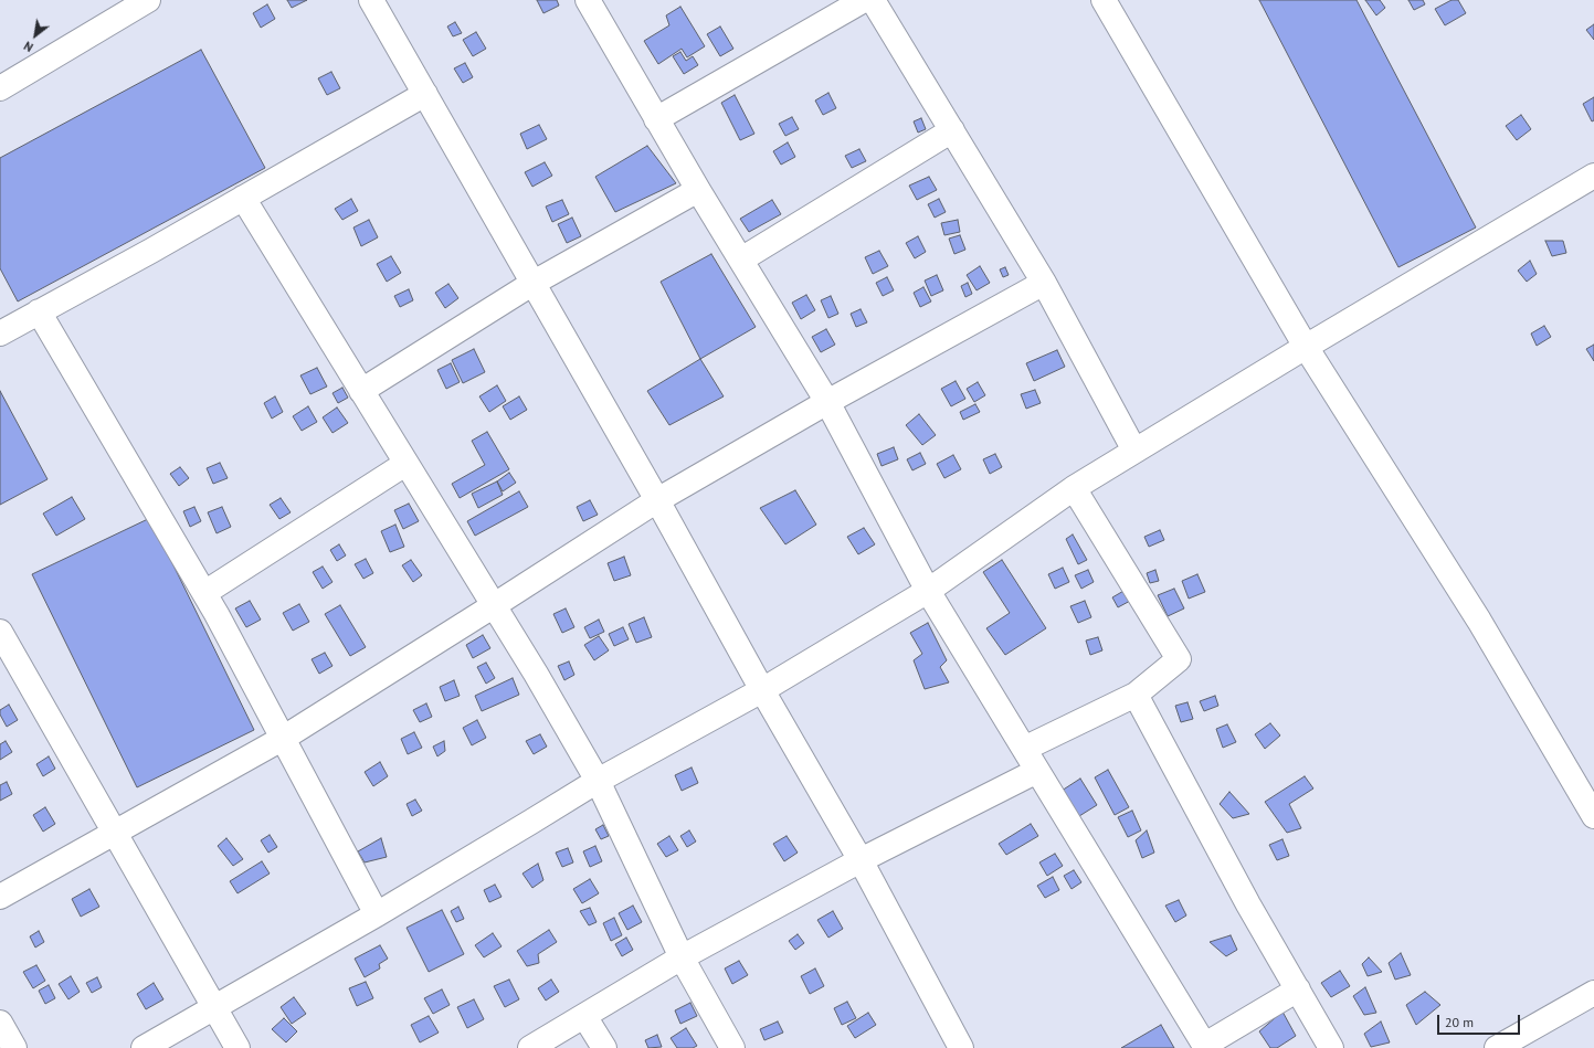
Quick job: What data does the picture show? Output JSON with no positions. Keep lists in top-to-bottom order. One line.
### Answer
{"scale_bar":"20 m","north":"bottom left"}
